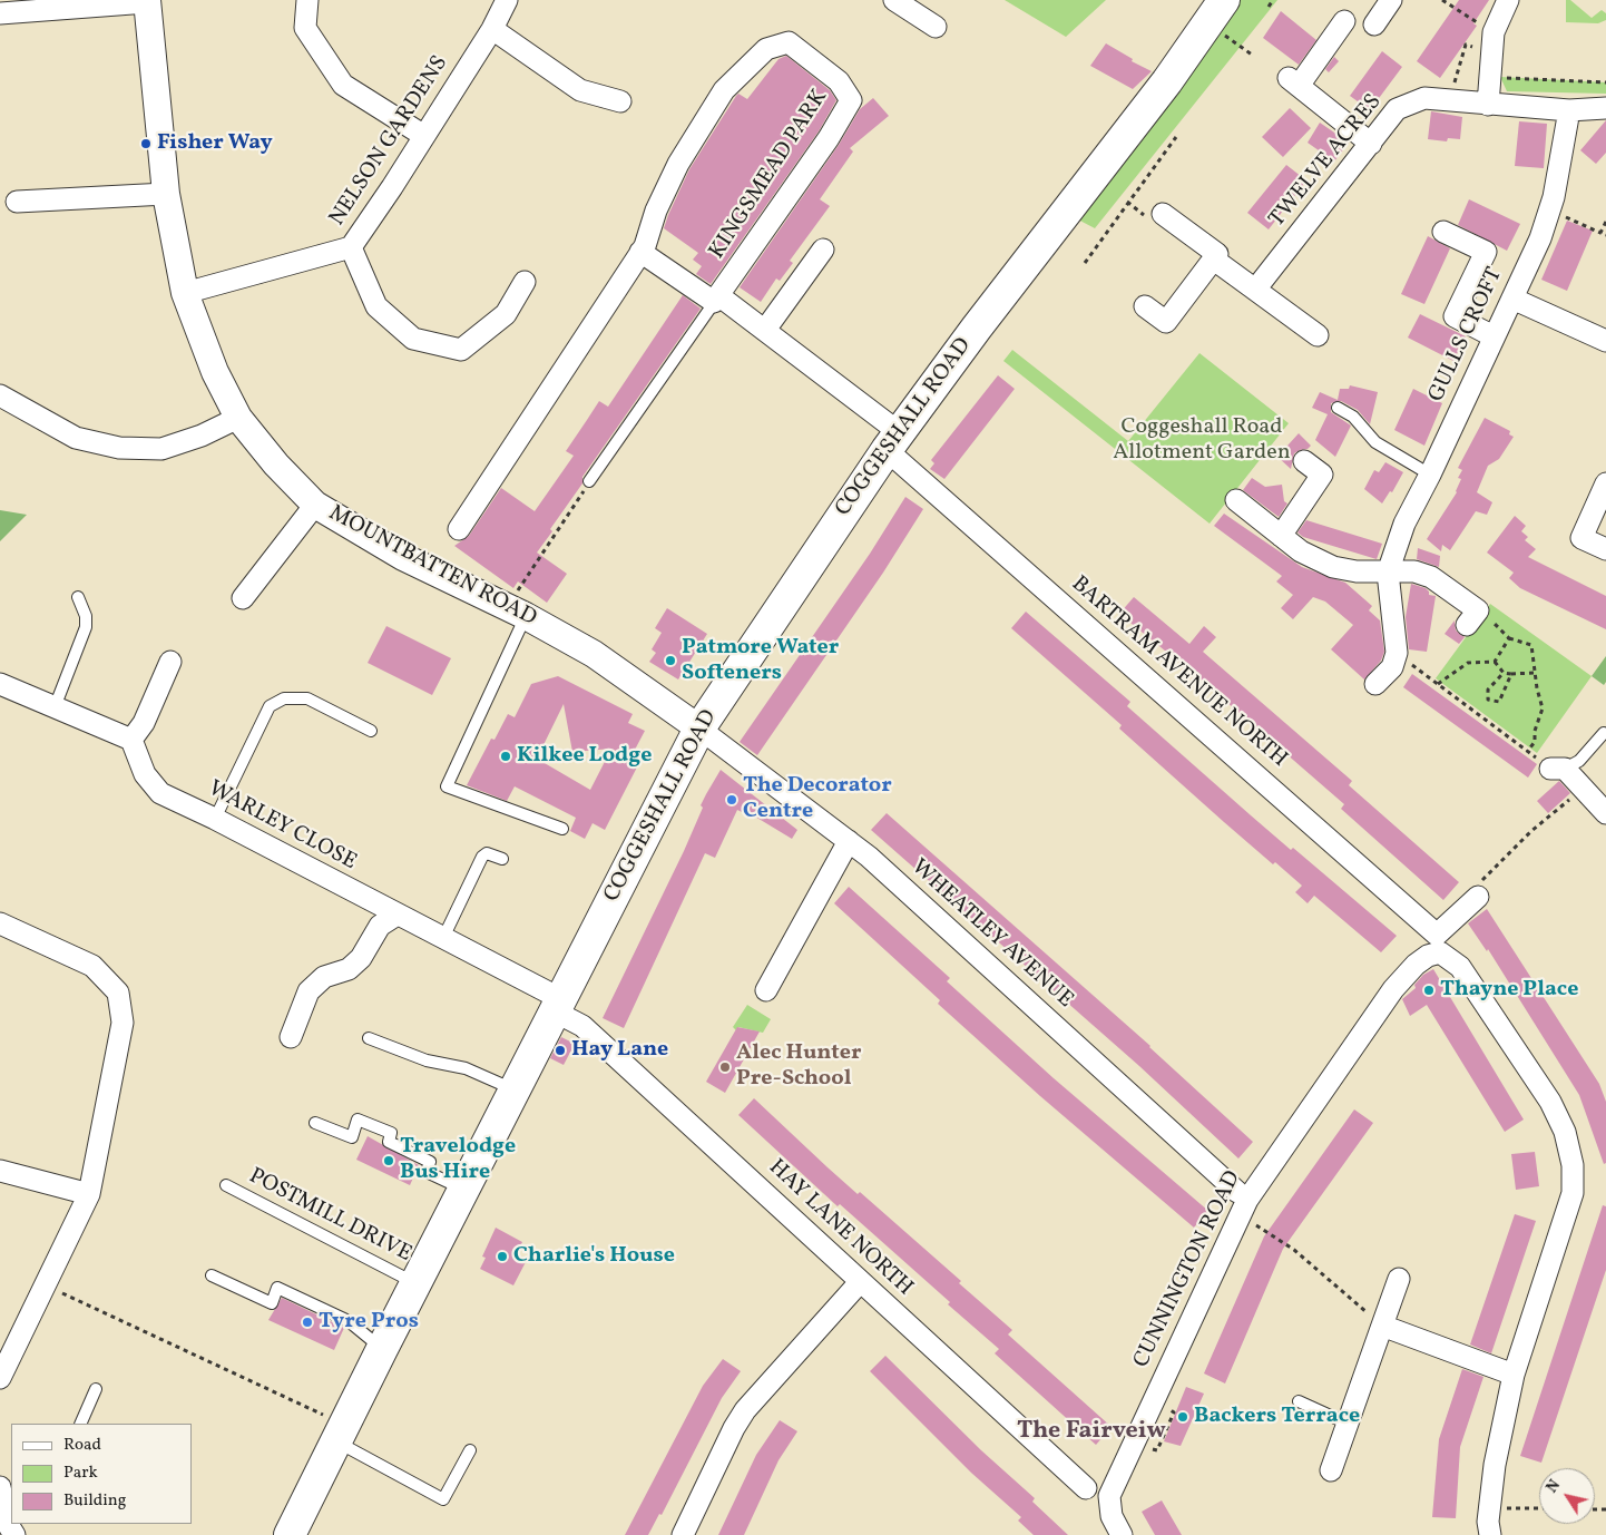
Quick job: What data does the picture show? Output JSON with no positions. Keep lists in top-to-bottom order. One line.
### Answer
{"streets":{"main road":["COGGESHALL ROAD"],"street":["NELSON GARDENS","TWELVE ACRES","KINGSMEAD PARK","GULLS CROFT","MOUNTBATTEN ROAD","BARTRAM AVENUE NORTH","WARLEY CLOSE","WHEATLEY AVENUE","HAY LANE NORTH","CUNNINGTON ROAD"],"lane":["POSTMILL DRIVE"]},"crossings":[["NELSON GARDENS","MOUNTBATTEN ROAD"],["TWELVE ACRES","GULLS CROFT"],["KINGSMEAD PARK","COGGESHALL ROAD"],["KINGSMEAD PARK","BARTRAM AVENUE NORTH"],["COGGESHALL ROAD","MOUNTBATTEN ROAD"],["COGGESHALL ROAD","BARTRAM AVENUE NORTH"],["COGGESHALL ROAD","WARLEY CLOSE"],["COGGESHALL ROAD","WHEATLEY AVENUE"],["COGGESHALL ROAD","POSTMILL DRIVE"],["COGGESHALL ROAD","HAY LANE NORTH"],["MOUNTBATTEN ROAD","WHEATLEY AVENUE"],["BARTRAM AVENUE NORTH","CUNNINGTON ROAD"],["WARLEY CLOSE","HAY LANE NORTH"]],"districts":["The Fairveiw"],"parks":["Coggeshall Road Allotment Garden"],"places":["Fisher Way","Patmore Water Softeners","Kilkee Lodge","The Decorator Centre","Thayne Place","Hay Lane","Alec Hunter Pre-School","Travelodge Bus Hire","Charlie's House","Tyre Pros","Backers Terrace"],"legend":["Road","Park","Building"],"north":"top left"}
